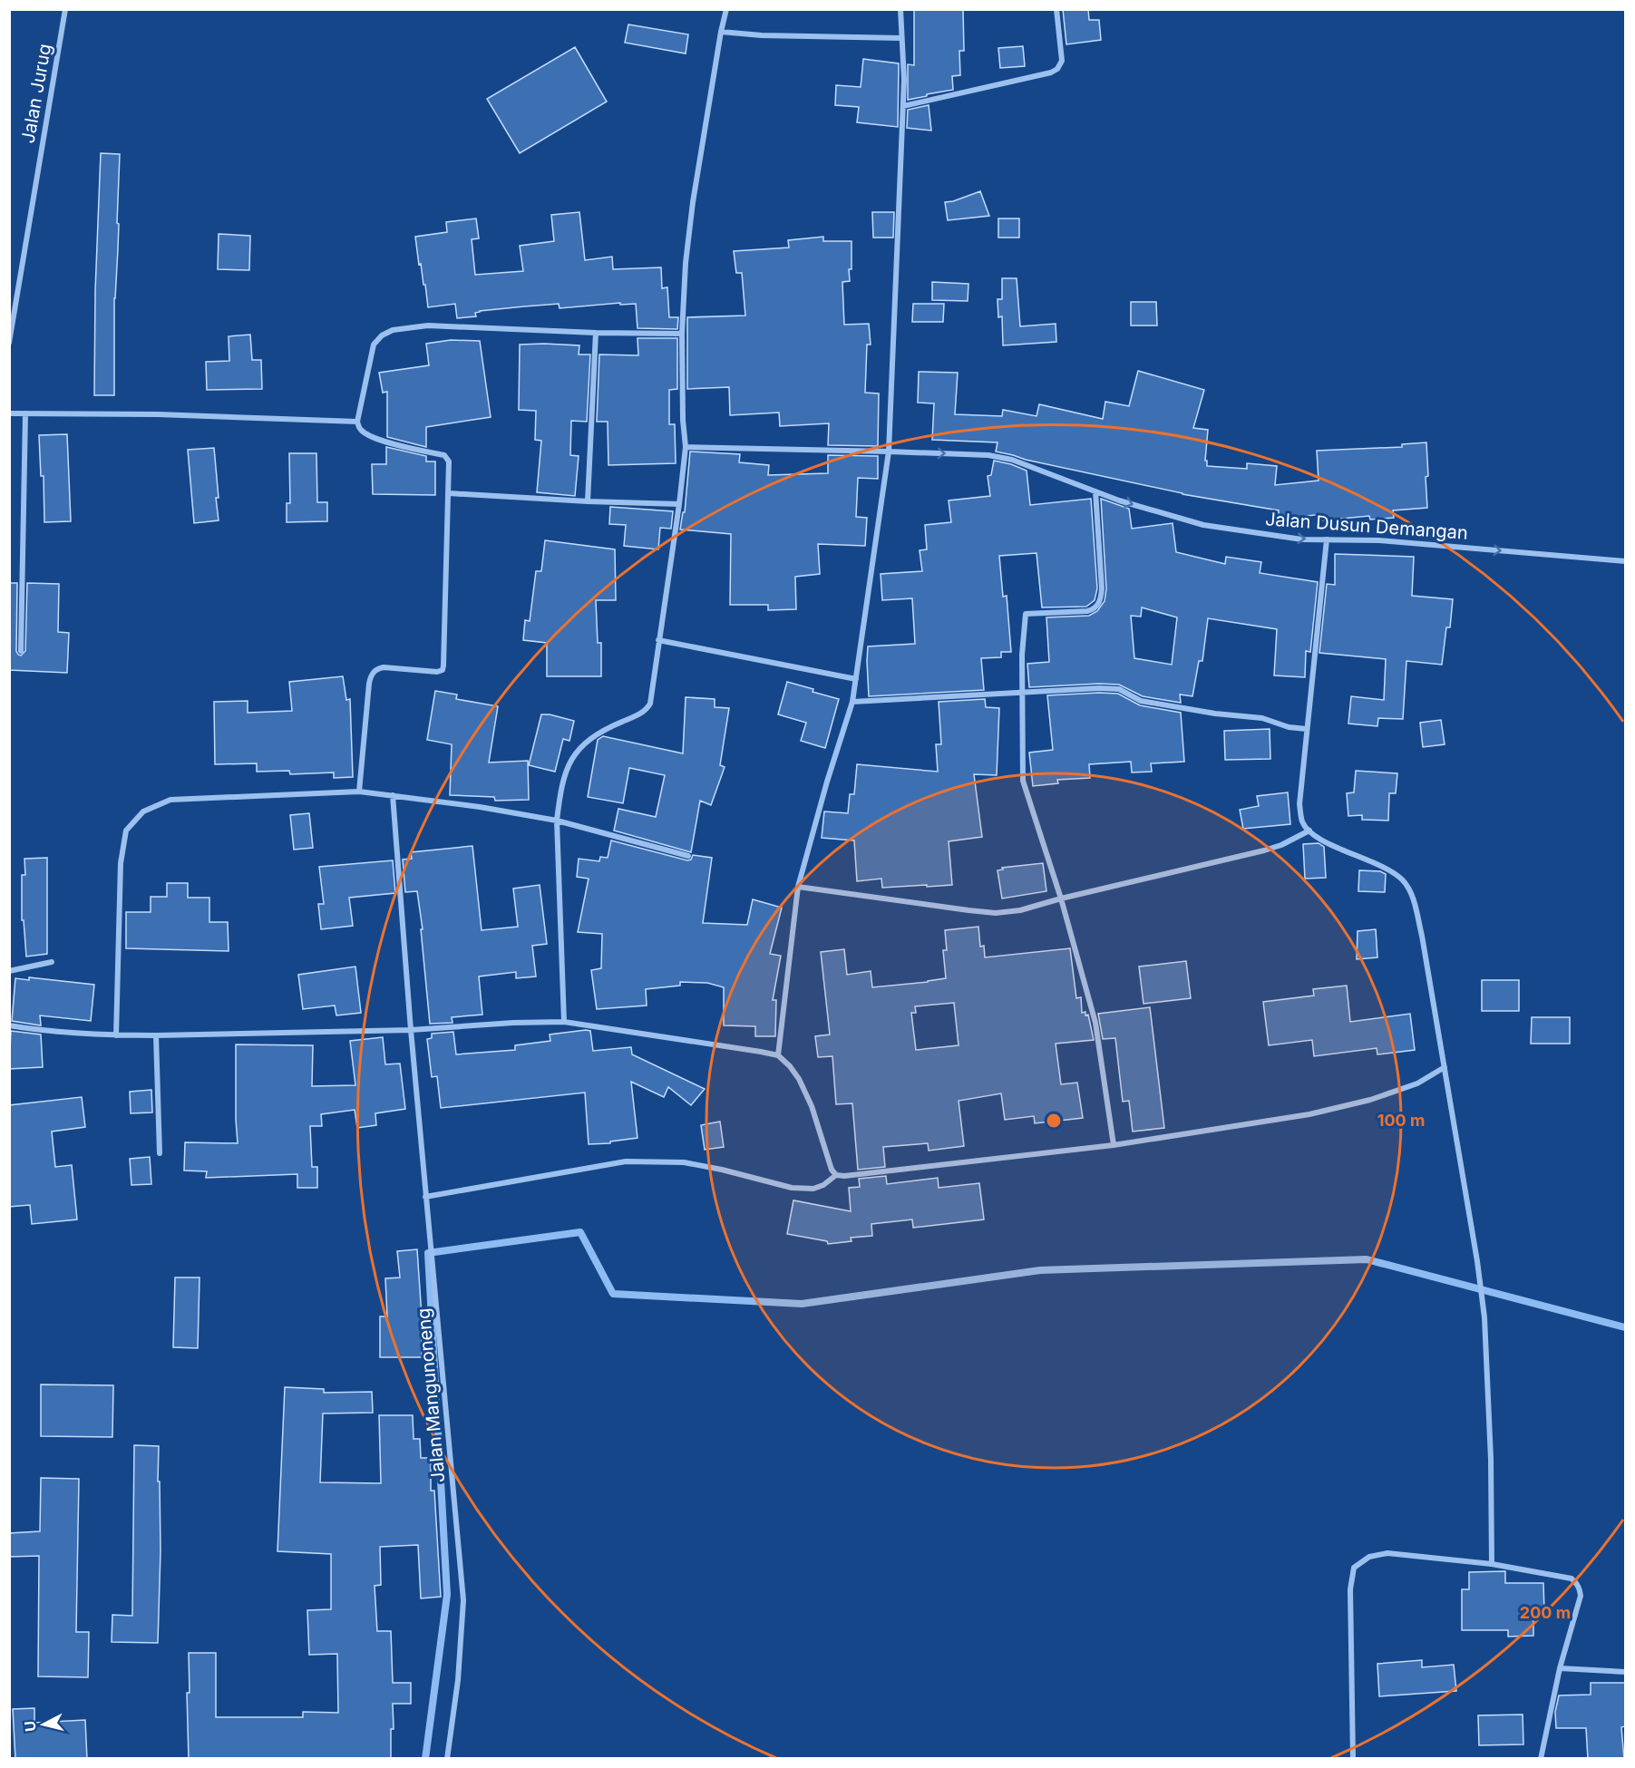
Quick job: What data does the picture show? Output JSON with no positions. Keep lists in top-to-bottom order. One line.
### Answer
{"streets":{"street":["Jalan Jurug","Jalan Dusun Demangan","Jalan Mangunoneng"]},"one_way":["Jalan Dusun Demangan"],"north":"left","rings":["100 m","200 m"]}
